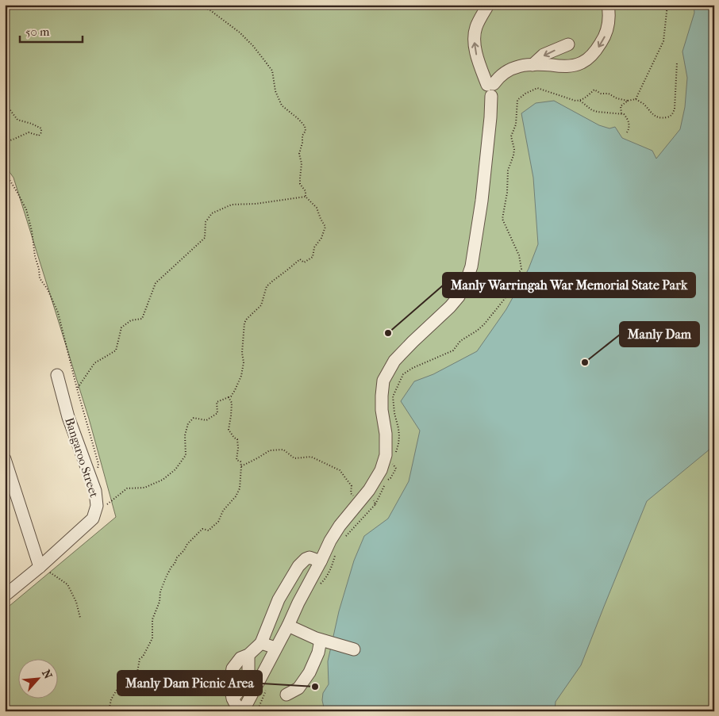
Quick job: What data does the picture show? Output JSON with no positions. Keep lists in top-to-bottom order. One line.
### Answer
{"streets":{"street":["Bangaroo Street"]},"places":["Manly Warringah War Memorial State Park","Manly Dam","Manly Dam Picnic Area"],"scale_bar":"50 m","north":"top right"}
